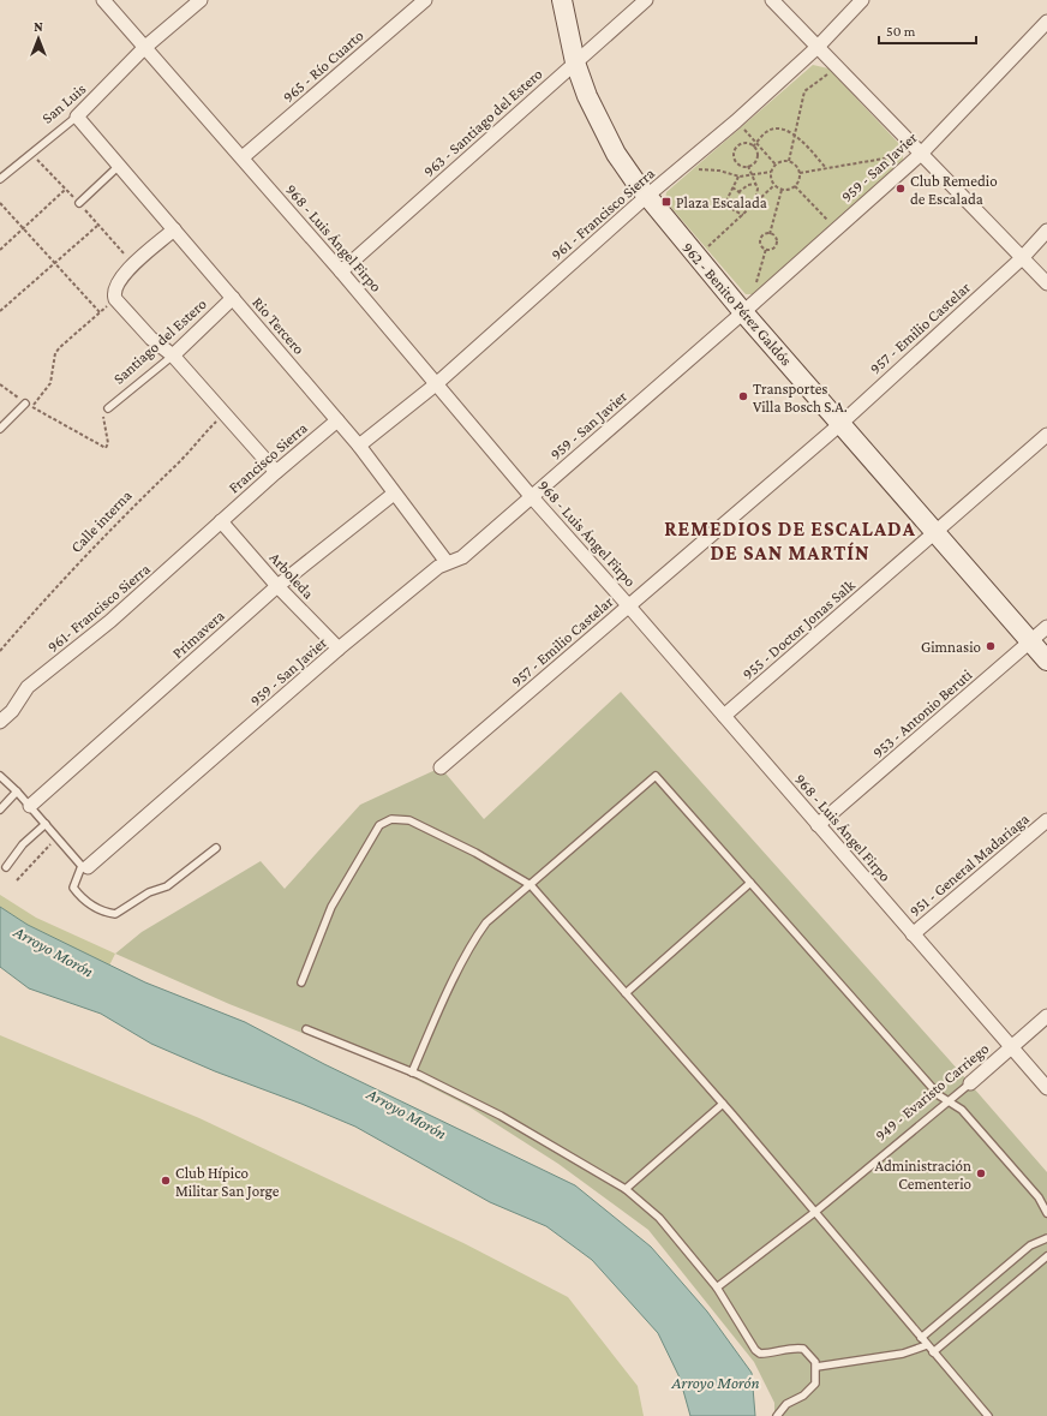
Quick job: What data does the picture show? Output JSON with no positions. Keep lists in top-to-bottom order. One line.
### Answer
{"streets":{"main road":["962 - Benito Pérez Galdós"],"street":["965 - Río Cuarto","San Luis","963 - Santiago del Estero","959 - San Javier","961 - Francisco Sierra","968 - Luis Ángel Firpo","Rio Tercero","957 - Emilio Castelar","Santiago del Estero","Francisco Sierra","Arboleda","961- Francisco Sierra","955 - Doctor Jonas Salk","Primavera","953 - Antonio Beruti","951 - General Madariaga","949 - Evaristo Carriego"],"path":["Calle interna"]},"crossings":[["965 - Río Cuarto","968 - Luis Ángel Firpo"],["San Luis","968 - Luis Ángel Firpo"],["San Luis","Rio Tercero"],["963 - Santiago del Estero","968 - Luis Ángel Firpo"],["963 - Santiago del Estero","962 - Benito Pérez Galdós"],["959 - San Javier","968 - Luis Ángel Firpo"],["959 - San Javier","962 - Benito Pérez Galdós"],["959 - San Javier","Rio Tercero"],["959 - San Javier","Arboleda"],["961 - Francisco Sierra","968 - Luis Ángel Firpo"],["961 - Francisco Sierra","962 - Benito Pérez Galdós"],["961 - Francisco Sierra","Rio Tercero"],["968 - Luis Ángel Firpo","957 - Emilio Castelar"],["968 - Luis Ángel Firpo","955 - Doctor Jonas Salk"],["968 - Luis Ángel Firpo","953 - Antonio Beruti"],["968 - Luis Ángel Firpo","951 - General Madariaga"],["968 - Luis Ángel Firpo","949 - Evaristo Carriego"],["962 - Benito Pérez Galdós","957 - Emilio Castelar"],["962 - Benito Pérez Galdós","955 - Doctor Jonas Salk"],["962 - Benito Pérez Galdós","953 - Antonio Beruti"],["Rio Tercero","Santiago del Estero"],["Rio Tercero","Francisco Sierra"],["Rio Tercero","Primavera"],["Francisco Sierra","Arboleda"],["Francisco Sierra","961- Francisco Sierra"],["Arboleda","961- Francisco Sierra"],["Arboleda","Primavera"]],"districts":["REMEDIOS DE ESCALADA DE SAN MARTÍN"],"water":["Arroyo Morón"],"places":{"other":["Club Remedio de Escalada","Transportes Villa Bosch S.A.","Gimnasio","Administración Cementerio","Club Hípico Militar San Jorge"],"transit":["Plaza Escalada"]},"scale_bar":"50 m","north":"top"}
